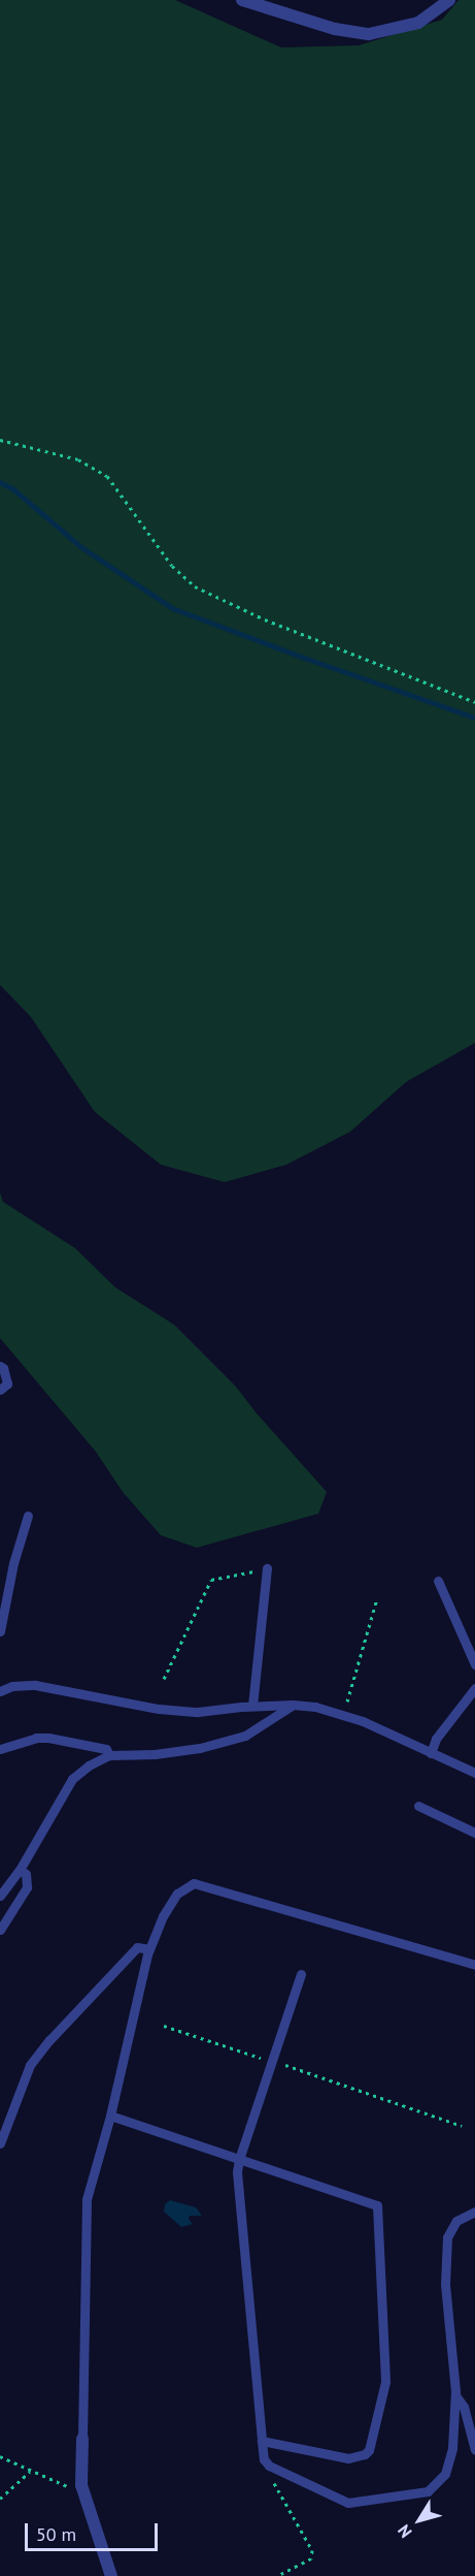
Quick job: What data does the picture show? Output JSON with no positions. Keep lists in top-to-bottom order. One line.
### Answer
{"scale_bar":"50 m","north":"bottom left"}
